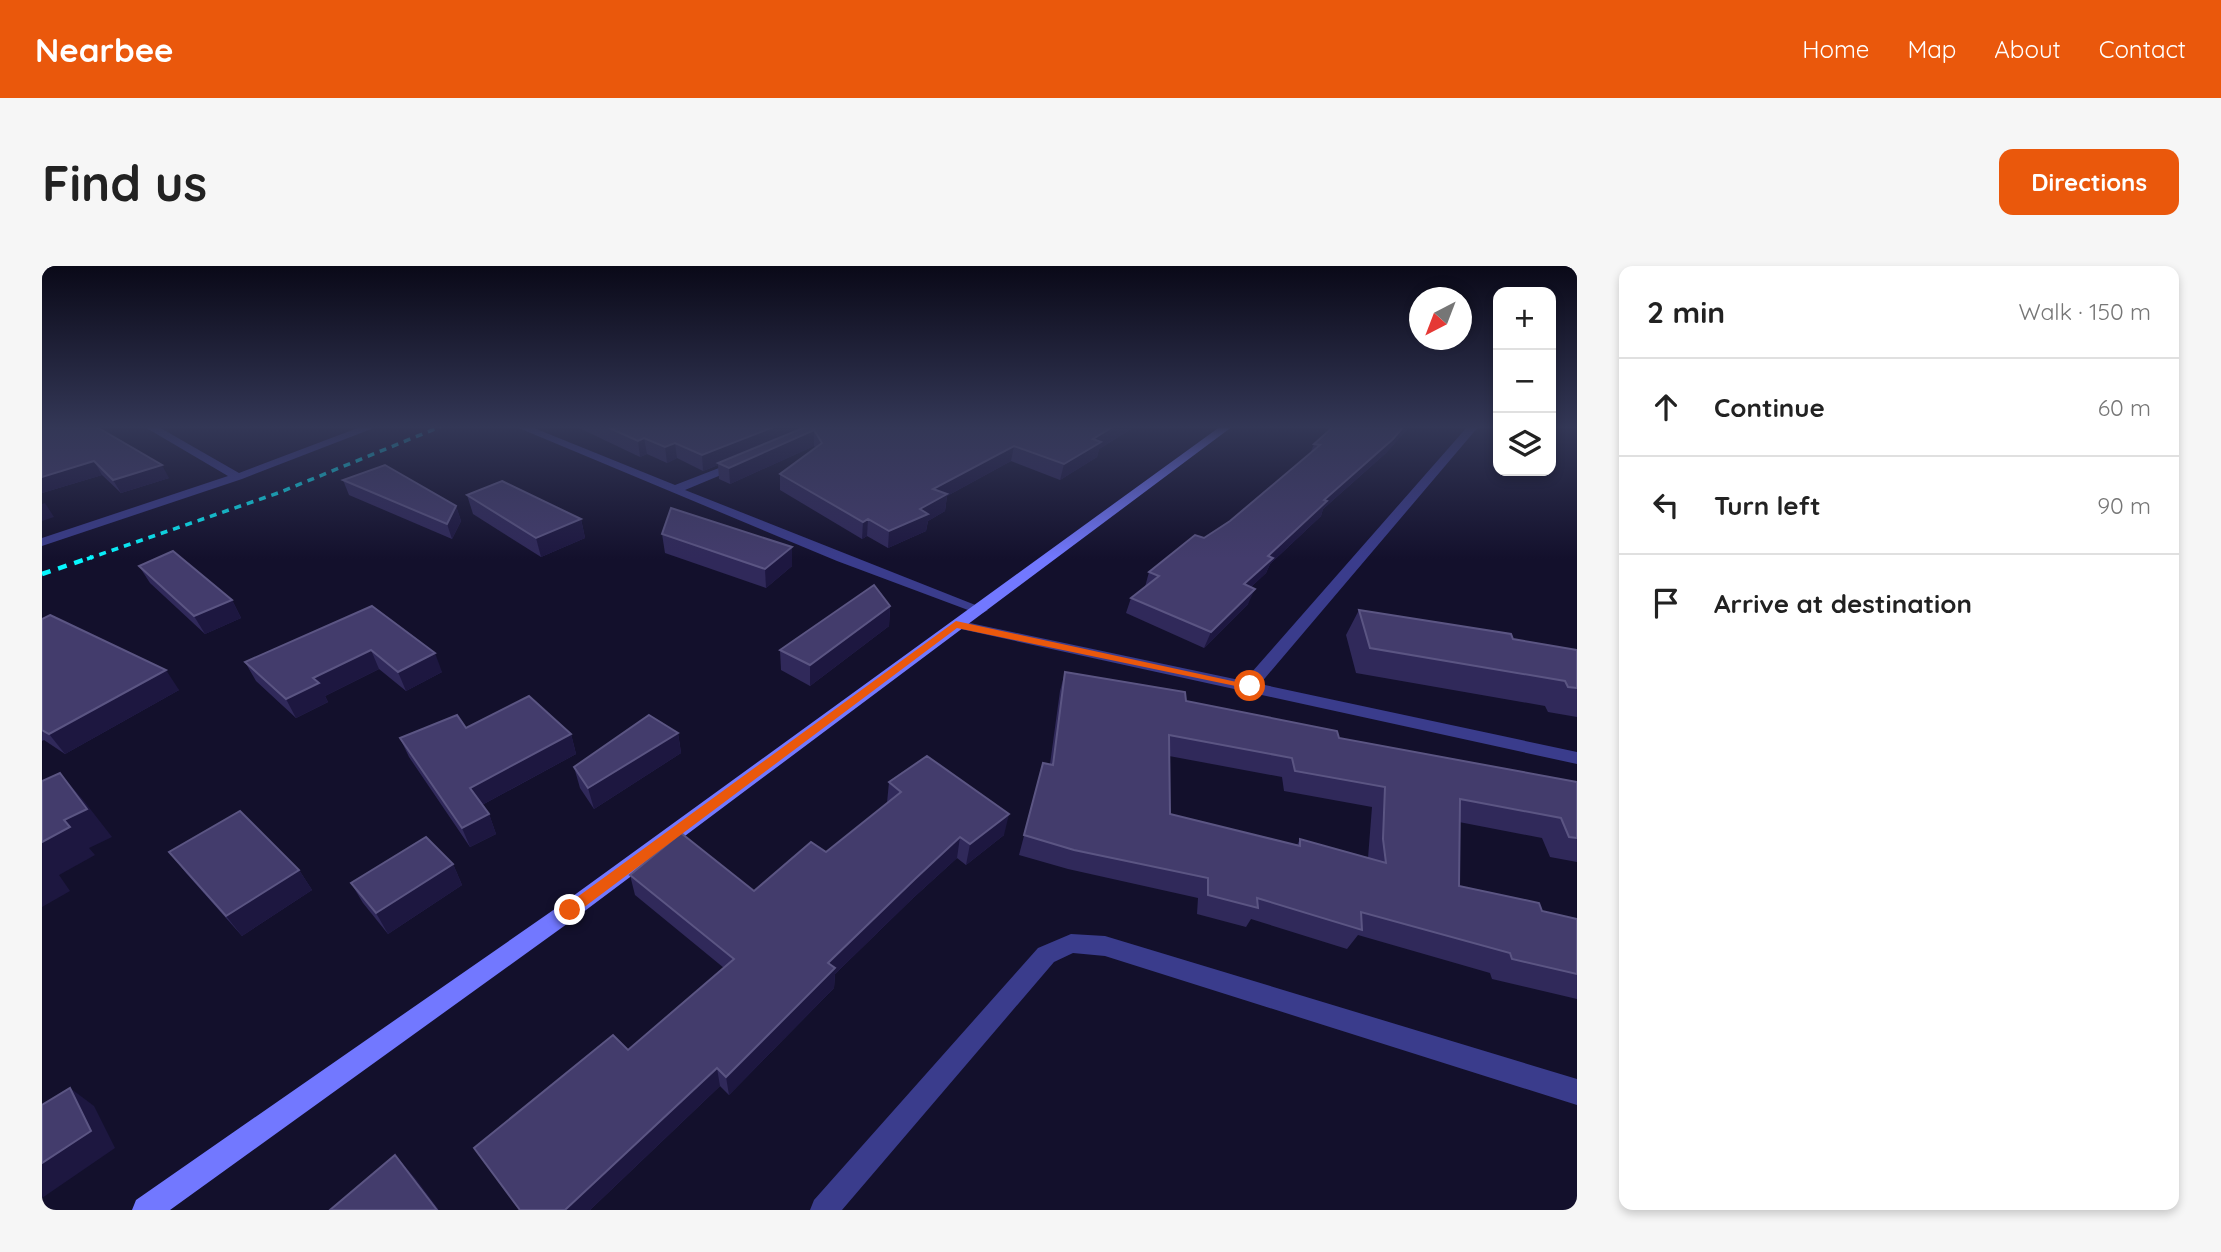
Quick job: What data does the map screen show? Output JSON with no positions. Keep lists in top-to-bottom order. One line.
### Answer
{"north":"bottom left","page":{"header":"Nearbee","nav":["Home","Map","About","Contact"],"buttons":"Directions","title":"Find us","heading":["2 min","Walk · 150 m"],"map_buttons":["+","−"],"list":[["Continue","60 m"],["Turn left","90 m"],"Arrive at destination"]}}
